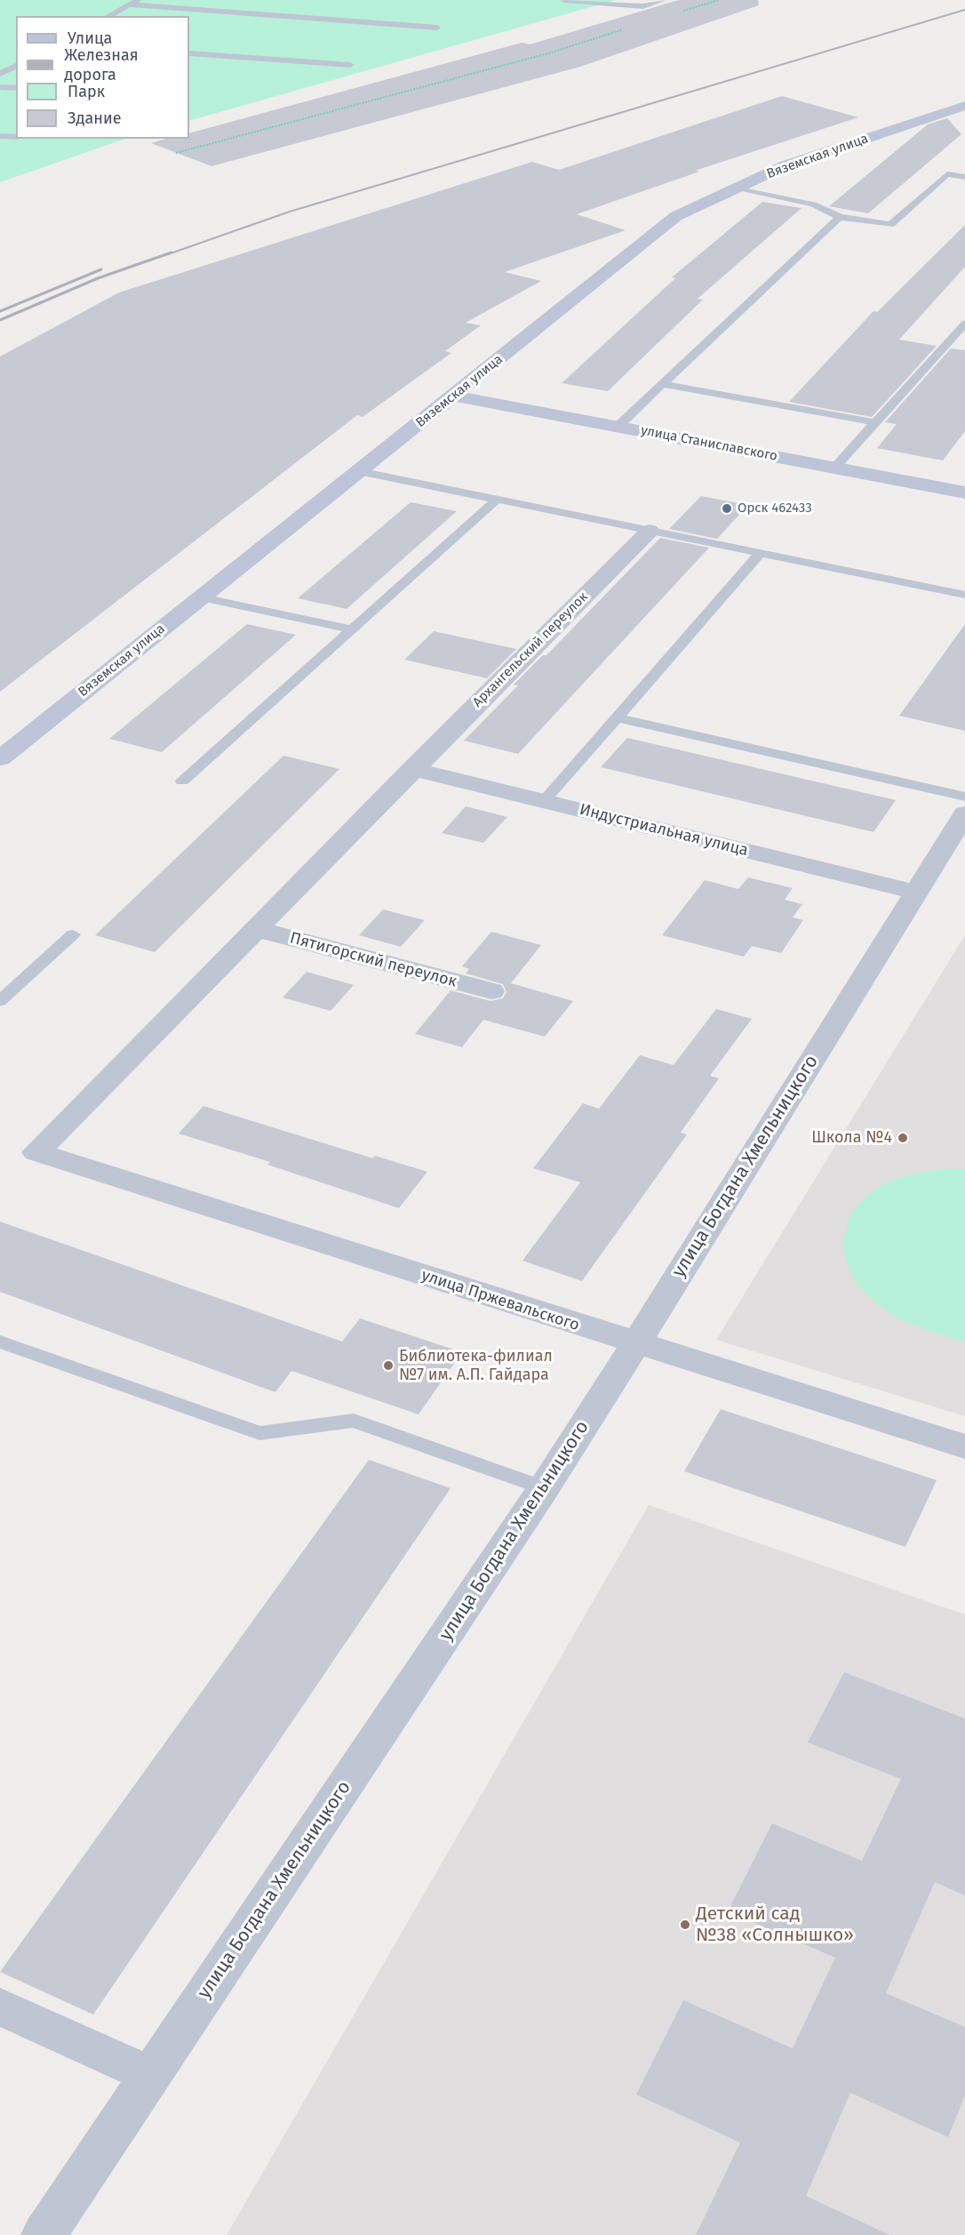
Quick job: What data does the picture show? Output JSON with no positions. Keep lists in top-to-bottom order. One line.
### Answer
{"streets":{"main road":["Вяземская улица","улица Станиславского"],"street":["Архангельский переулок","Индустриальная улица","Пятигорский переулок","улица Богдана Хмельницкого","улица Пржевальского"]},"crossings":[["Вяземская улица","улица Станиславского"],["Архангельский переулок","Индустриальная улица"],["Архангельский переулок","Пятигорский переулок"],["Архангельский переулок","улица Пржевальского"],["Индустриальная улица","улица Богдана Хмельницкого"],["улица Богдана Хмельницкого","улица Пржевальского"]],"places":["Орск 462433","Школа №4","Библиотека-филиал №7 им. А.П. Гайдара","Детский сад №38 «Солнышко»"],"legend":["Улица","Железная дорога","Парк","Здание"]}
